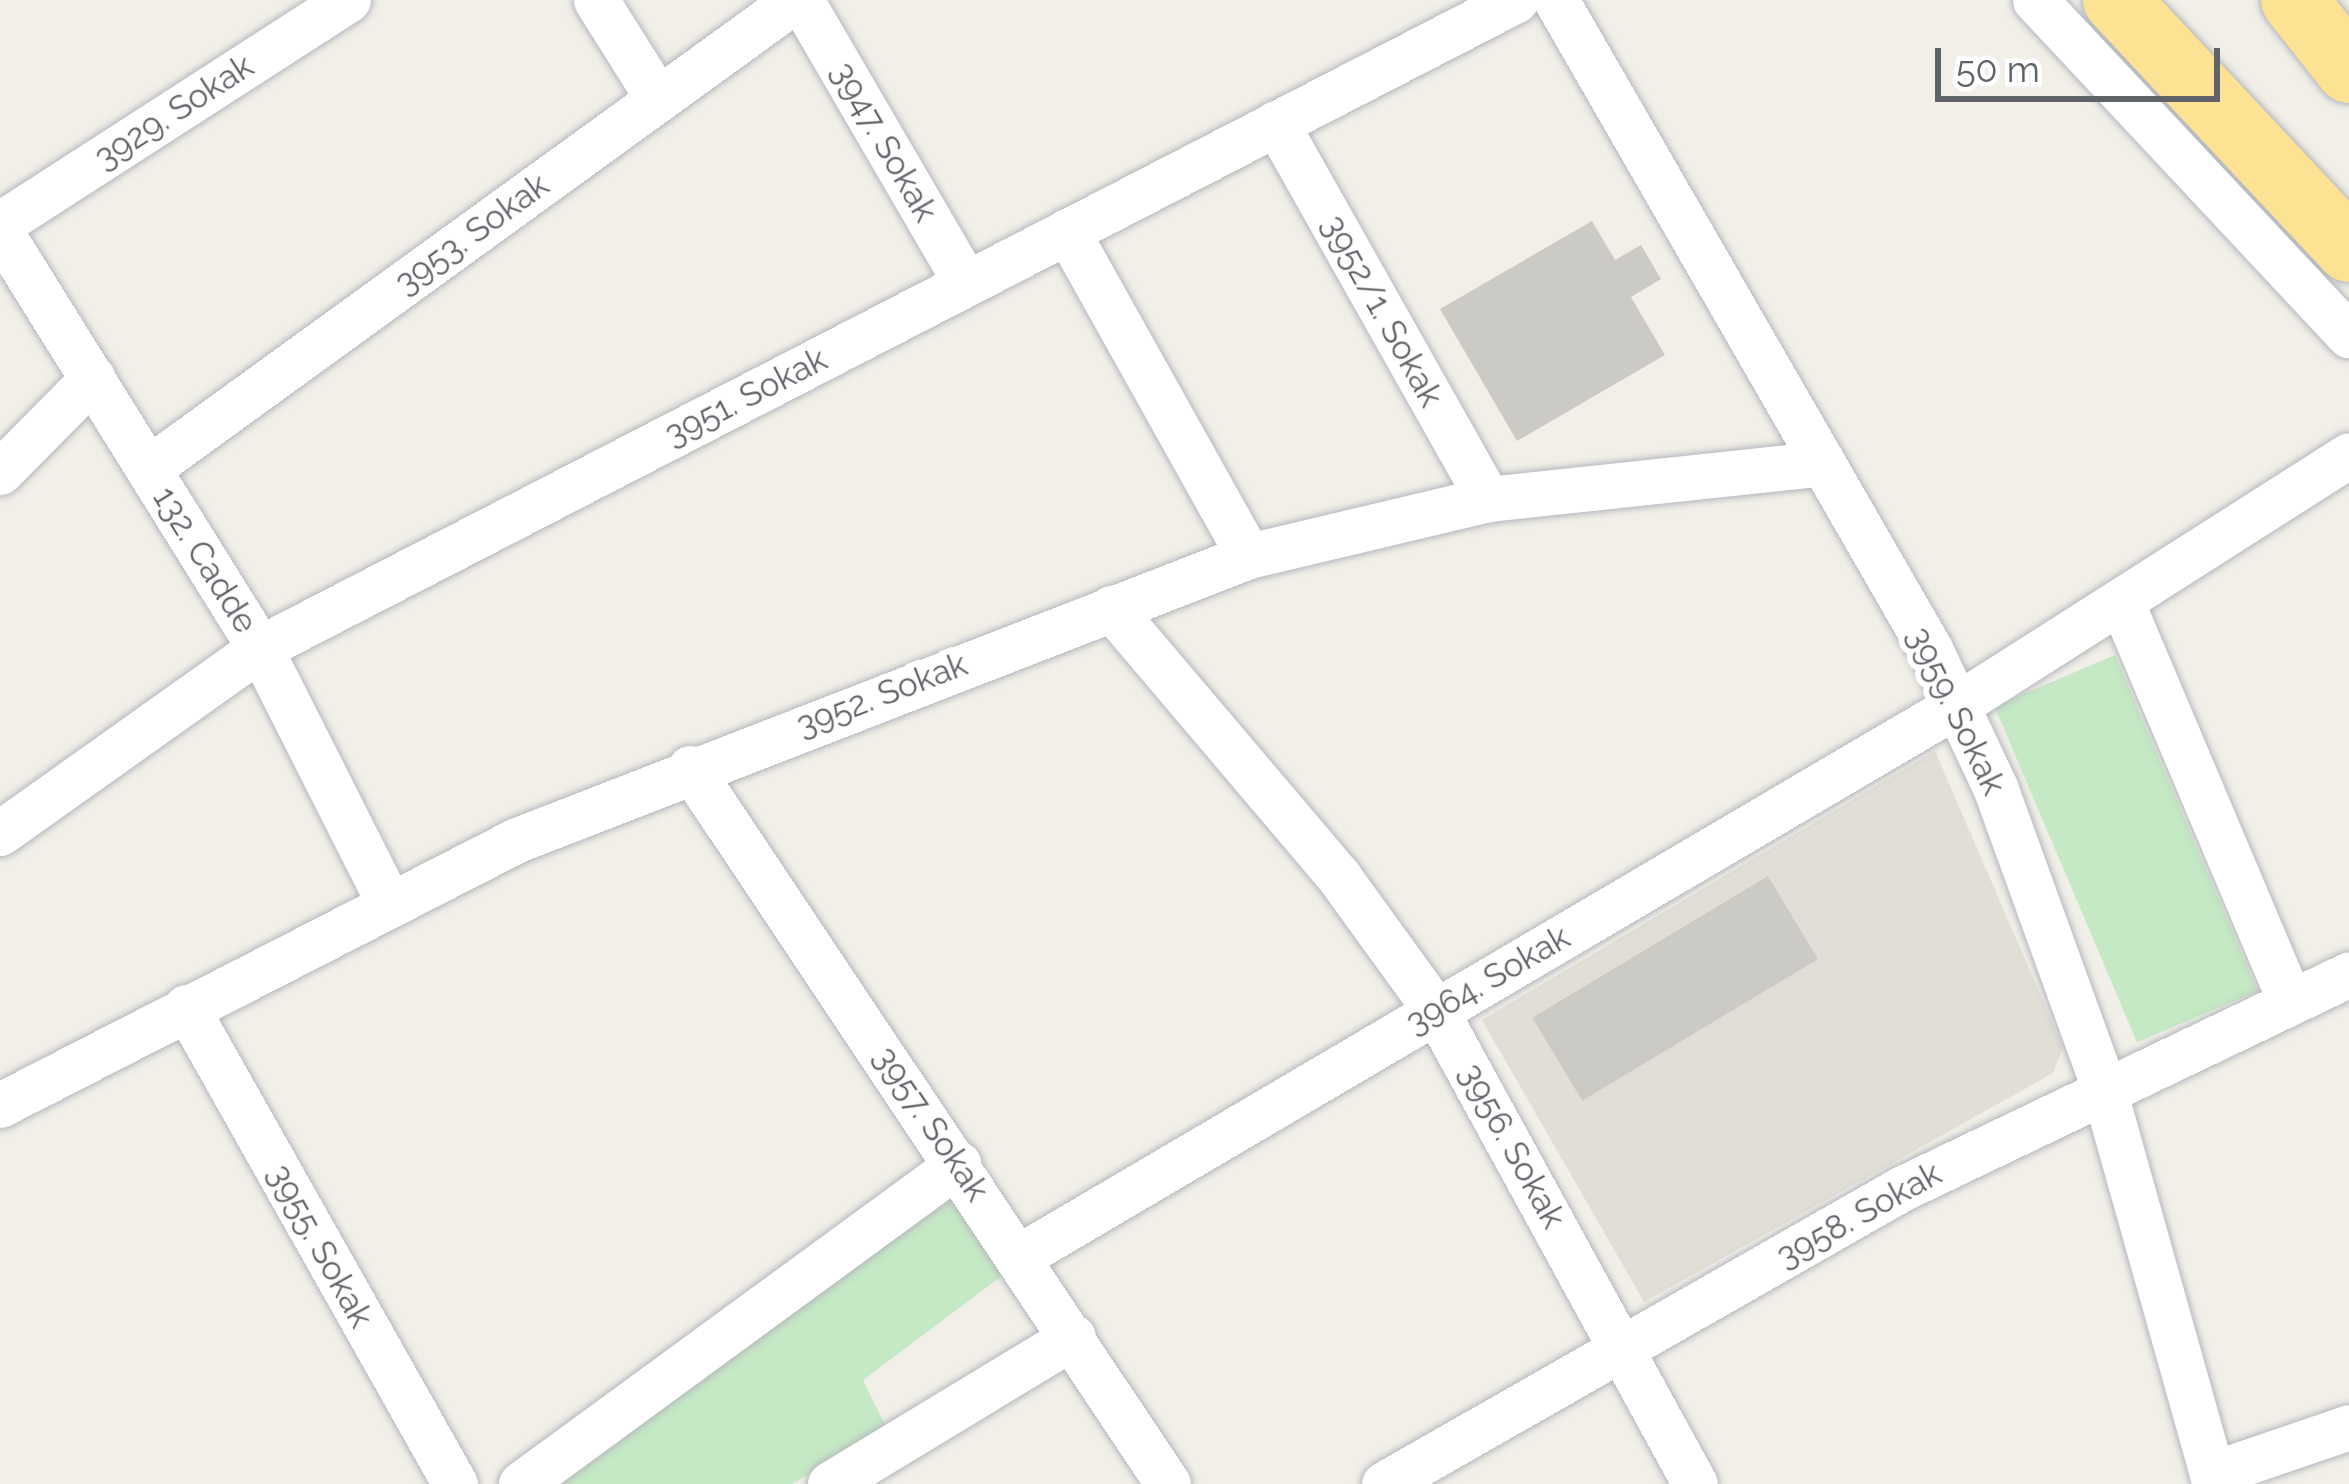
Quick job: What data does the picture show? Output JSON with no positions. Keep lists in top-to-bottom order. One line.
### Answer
{"streets":{"street":["3929. Sokak","3947. Sokak","3953. Sokak","3952/1. Sokak","3951. Sokak","132. Cadde","3952. Sokak","3959. Sokak","3964. Sokak","3957. Sokak","3956. Sokak","3958. Sokak","3955. Sokak"]},"crossings":[["3929. Sokak","132. Cadde"],["3947. Sokak","3953. Sokak"],["3947. Sokak","3951. Sokak"],["3953. Sokak","132. Cadde"],["3952/1. Sokak","3951. Sokak"],["3952/1. Sokak","3952. Sokak"],["3951. Sokak","132. Cadde"],["132. Cadde","3952. Sokak"],["3952. Sokak","3959. Sokak"],["3952. Sokak","3957. Sokak"],["3952. Sokak","3956. Sokak"],["3952. Sokak","3955. Sokak"],["3959. Sokak","3964. Sokak"],["3959. Sokak","3958. Sokak"],["3964. Sokak","3957. Sokak"],["3964. Sokak","3956. Sokak"],["3956. Sokak","3958. Sokak"]],"scale_bar":"50 m"}
